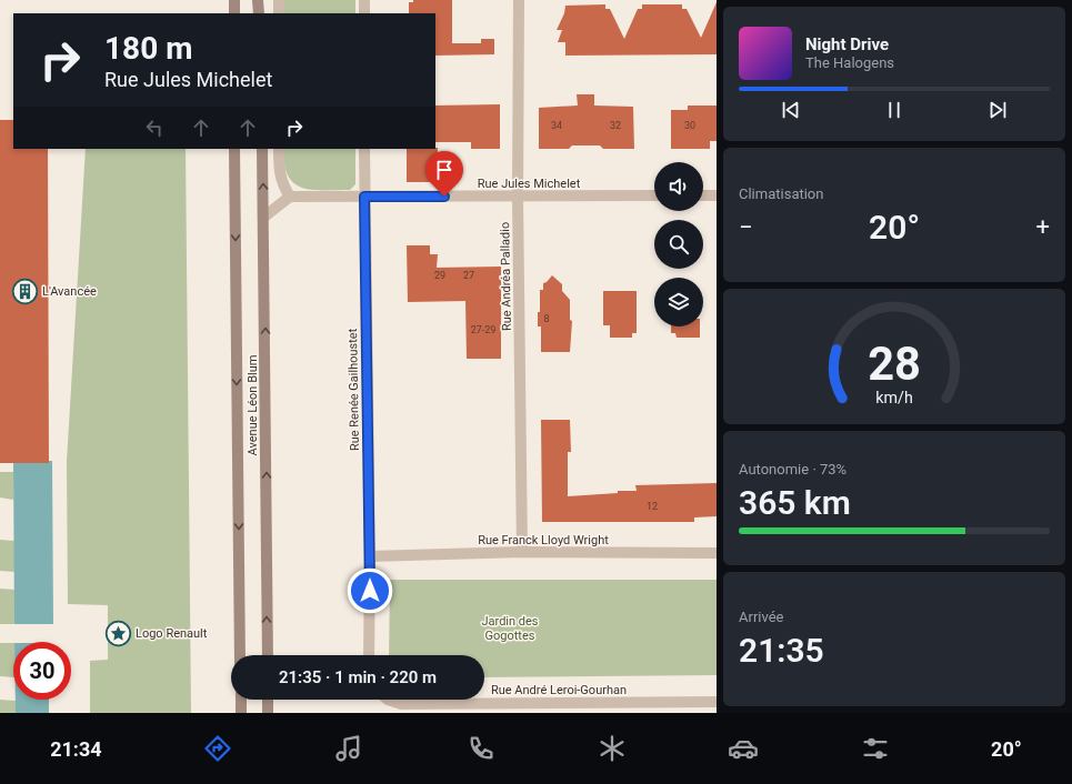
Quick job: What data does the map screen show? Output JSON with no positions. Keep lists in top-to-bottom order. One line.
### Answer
{"streets":{"main road":["Avenue Léon Blum"],"street":["Rue Jules Michelet","Rue Andréa Palladio","Rue Renée Gailhoustet","Rue Franck Lloyd Wright","Rue André Leroi-Gourhan"]},"crossings":[["Rue Jules Michelet","Rue Andréa Palladio"],["Rue Jules Michelet","Rue Renée Gailhoustet"],["Rue Andréa Palladio","Rue Franck Lloyd Wright"],["Rue Renée Gailhoustet","Rue Franck Lloyd Wright"]],"parks":["Jardin des Gogottes"],"places":{"building":["L'Avancée"],"place":["Logo Renault"]},"house_numbers":["34","32","30","29","27","8","27-29","12"],"page":{"turn":["180 m","Rue Jules Michelet"],"song":["Night Drive","The Halogens"],"tile":["Climatisation",["Autonomie · 73%","365 km"],["Arrivée","21:35"]],"heat":["−","20°","+"],"limit":"30","trip":"21:35 · 1 min · 220 m","tabs":["21:34","20°"],"gauge":["28","km/h"]}}
